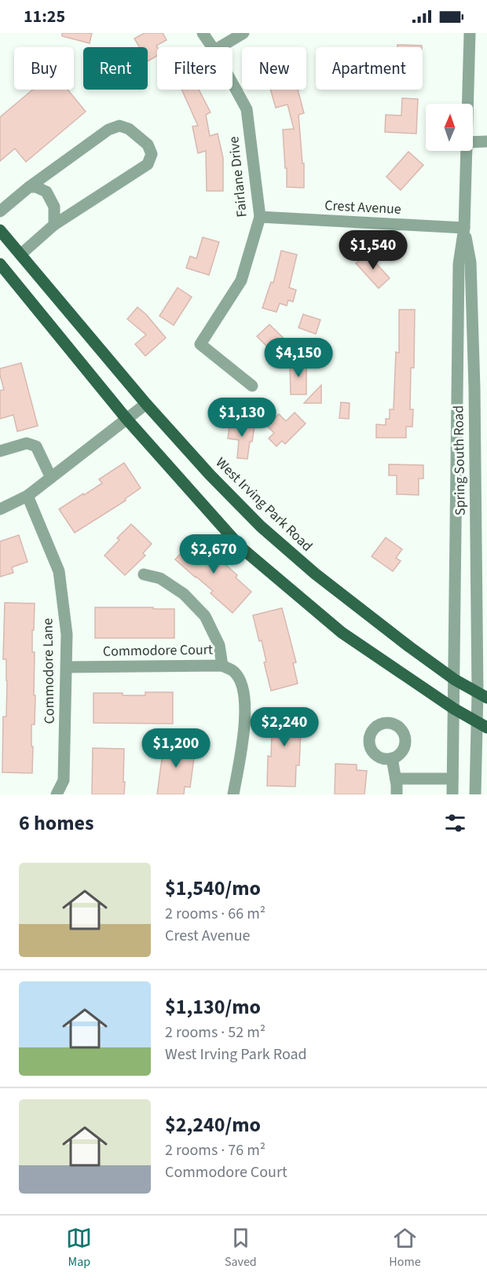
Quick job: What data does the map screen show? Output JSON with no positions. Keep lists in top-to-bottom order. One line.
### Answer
{"streets":{"main road":["West Irving Park Road"],"street":["Fairlane Drive","Crest Avenue","Spring South Road","Commodore Court","Commodore Lane"]},"crossings":[["Fairlane Drive","Crest Avenue"],["Crest Avenue","Spring South Road"],["Spring South Road","West Irving Park Road"],["Commodore Court","Commodore Lane"]],"north":"top","page":{"status":"11:25","chip":["Buy","Rent","Filters","New","Apartment"],"price":["$1,540","$4,150","$1,130","$2,670","$2,240","$1,200"],"heading":"6 homes","list":[{"name":"$1,540/mo","note":"2 rooms · 66 m² · Crest Avenue"},{"name":"$1,130/mo","note":"2 rooms · 52 m² · West Irving Park Road"},{"name":"$2,240/mo","note":"2 rooms · 76 m² · Commodore Court"}],"tabs":["Map","Saved","Home"]}}
